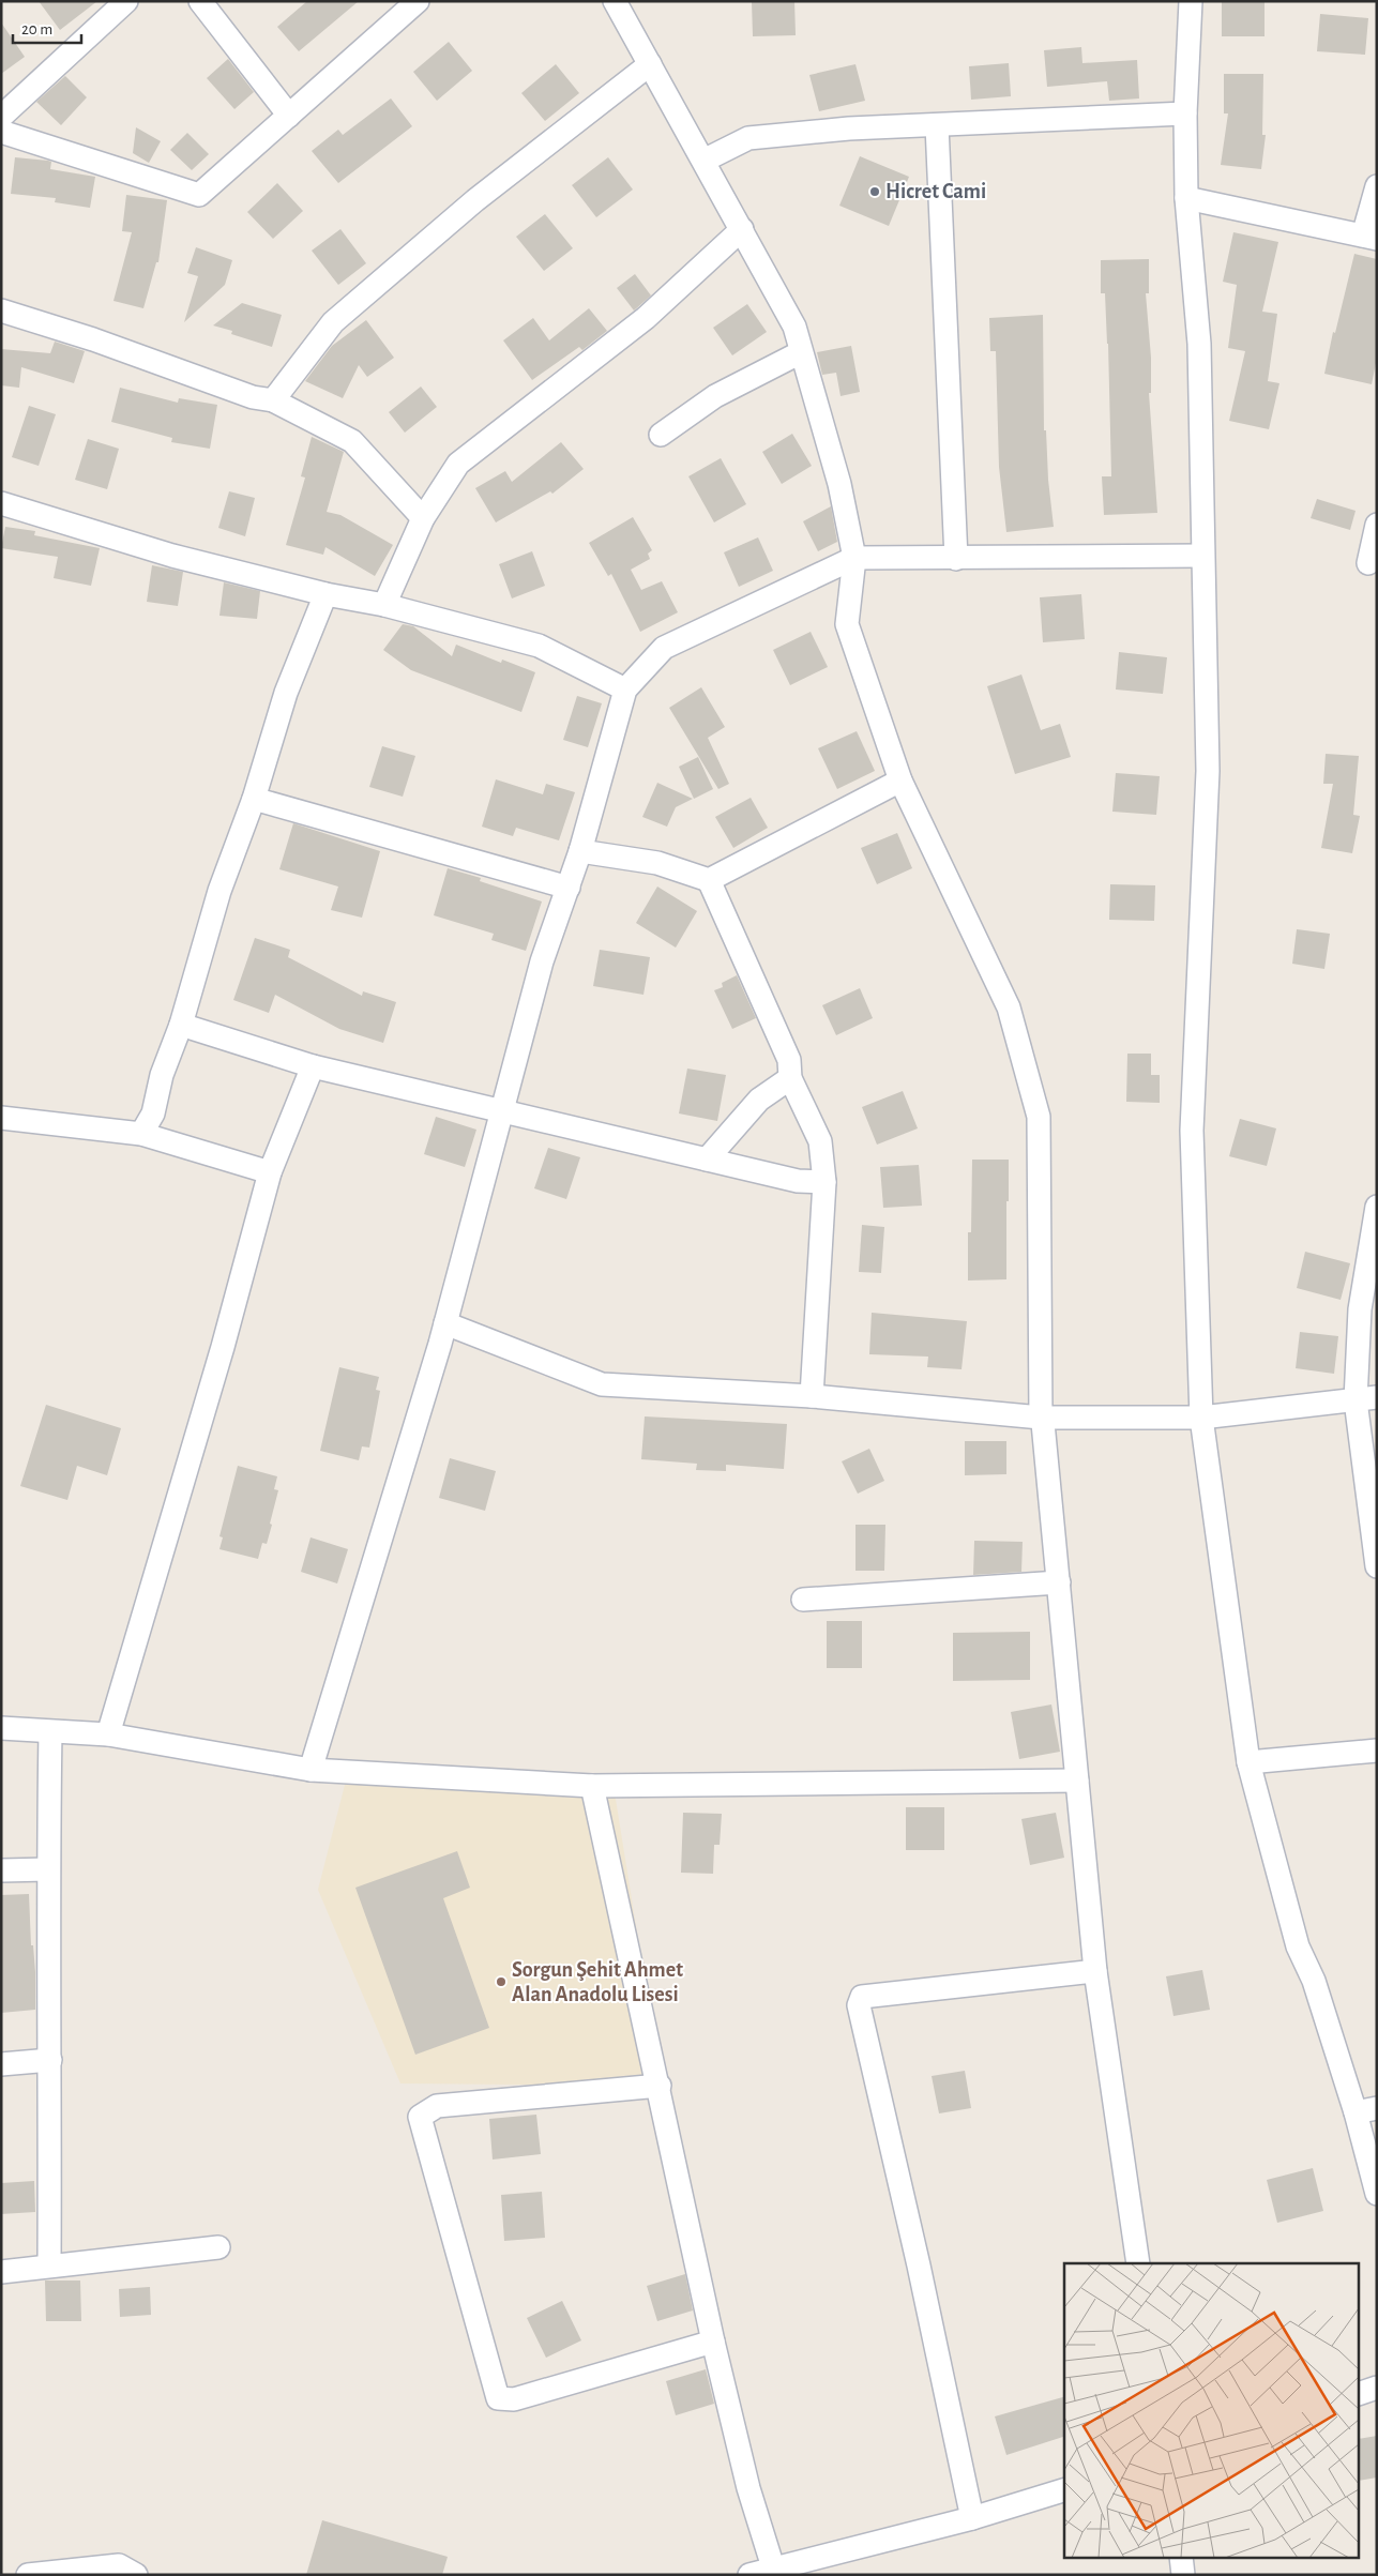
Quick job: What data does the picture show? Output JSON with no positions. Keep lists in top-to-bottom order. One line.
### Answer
{"places":["Hicret Cami","Sorgun Şehit Ahmet Alan Anadolu Lisesi"],"scale_bar":"20 m"}
